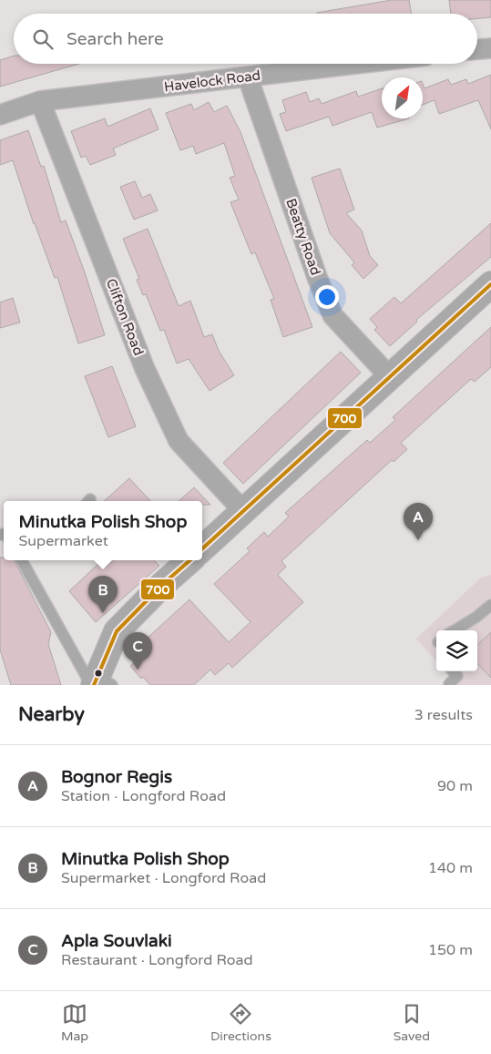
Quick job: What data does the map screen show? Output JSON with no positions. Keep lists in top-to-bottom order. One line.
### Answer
{"streets":{"street":["Havelock Road","Beatty Road","Clifton Road"]},"crossings":[["Havelock Road","Beatty Road"],["Havelock Road","Clifton Road"]],"lines":["transit line 700"],"north":"top right","page":{"search":"Search here","popup":["Minutka Polish Shop","Supermarket"],"pins":["A","B","C"],"heading":["Nearby","3 results"],"list":[{"mark":"A","name":"Bognor Regis","note":"Station · Longford Road","value":"90 m"},{"mark":"B","name":"Minutka Polish Shop","note":"Supermarket · Longford Road","value":"140 m"},{"mark":"C","name":"Apla Souvlaki","note":"Restaurant · Longford Road","value":"150 m"}],"nav":["Map","Directions","Saved"]}}
